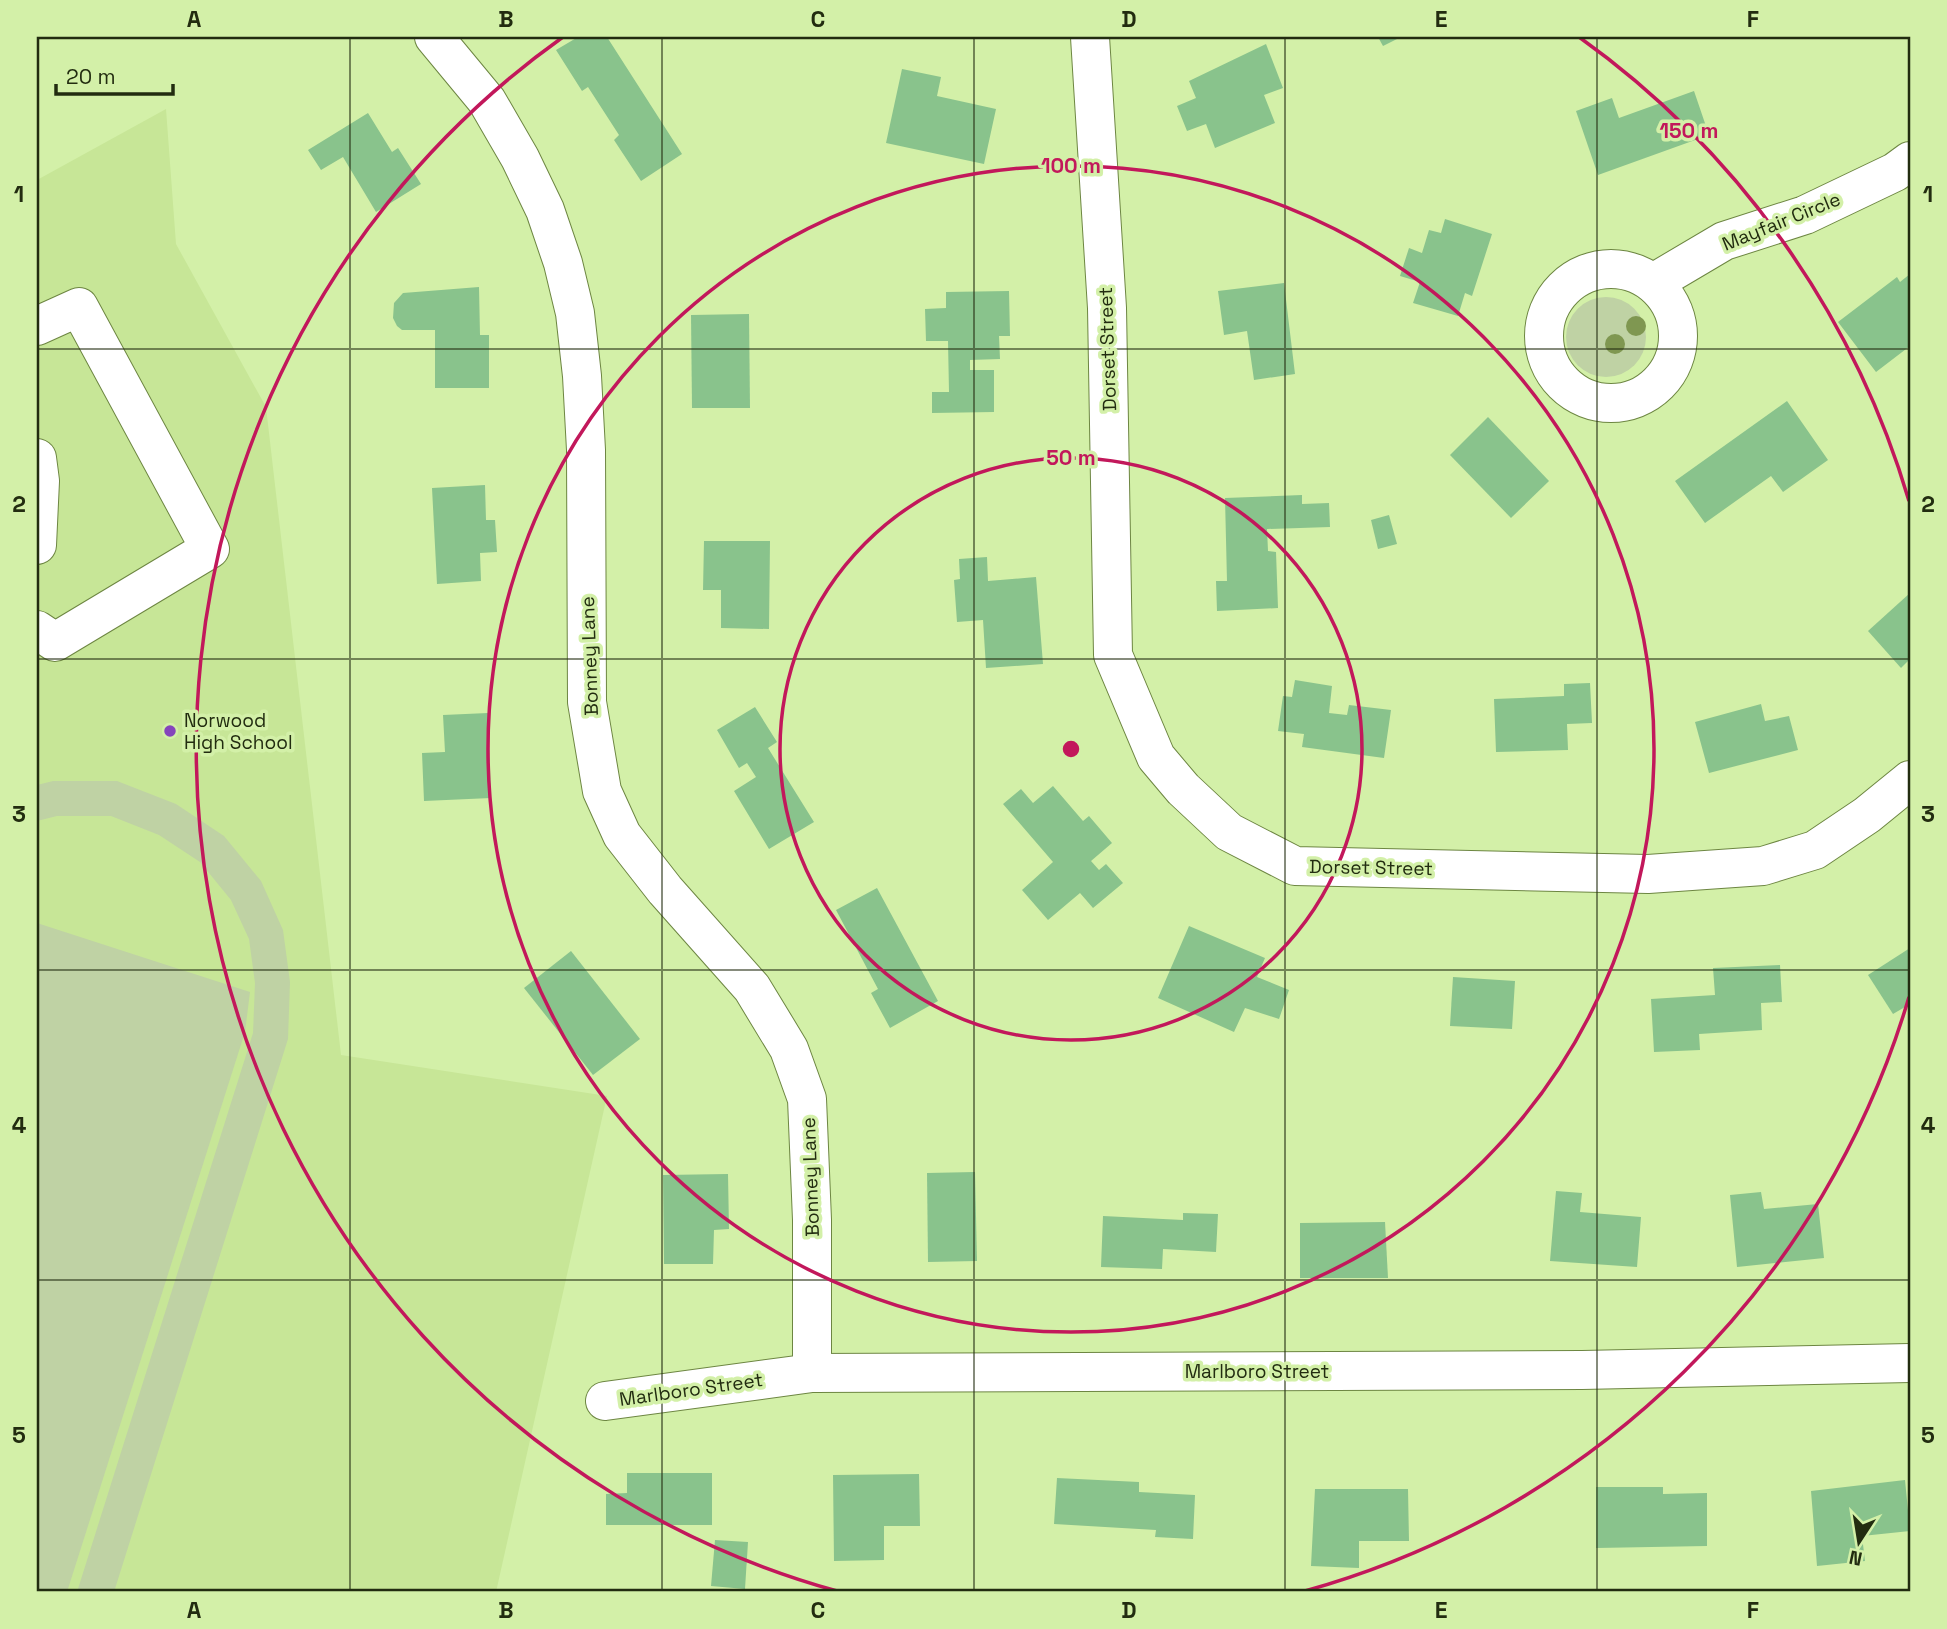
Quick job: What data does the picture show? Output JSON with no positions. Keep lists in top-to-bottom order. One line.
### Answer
{"streets":{"street":["Mayfair Circle","Dorset Street","Bonney Lane","Marlboro Street"]},"crossings":[["Bonney Lane","Marlboro Street"]],"places":["Norwood High School"],"scale_bar":"20 m","north":"bottom","grid":{"columns":["A","B","C","D","E","F"],"rows":["1","2","3","4","5"]},"rings":["150 m","100 m","50 m"]}
